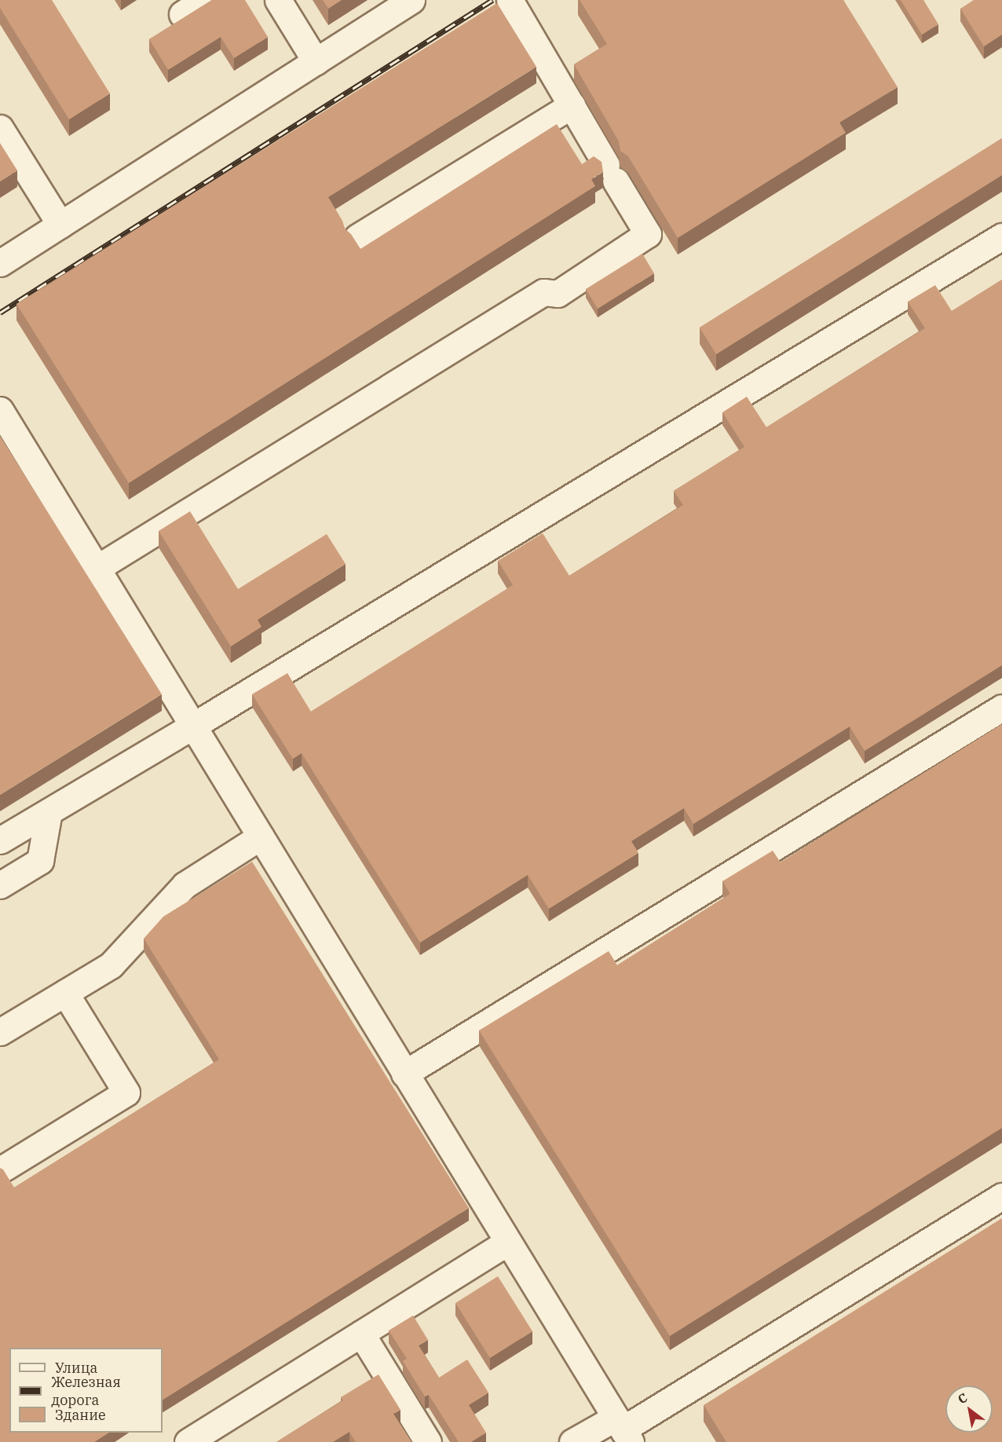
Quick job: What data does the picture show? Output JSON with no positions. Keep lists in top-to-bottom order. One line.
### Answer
{"legend":["Улица","Железная дорога","Здание"],"north":"top left"}
